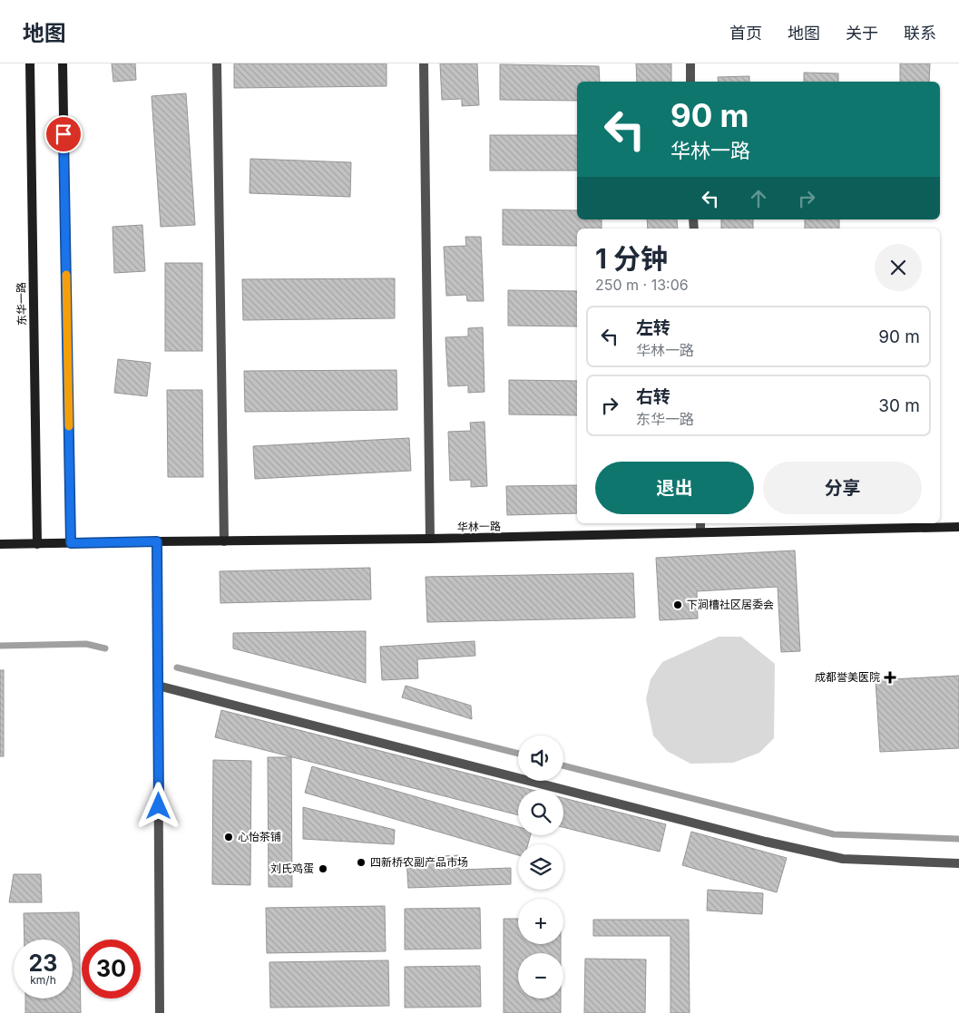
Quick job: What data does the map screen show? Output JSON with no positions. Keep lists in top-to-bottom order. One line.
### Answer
{"streets":{"street":["东华一路","华林一路"]},"crossings":[["东华一路","华林一路"]],"places":{"other":["下涧槽社区居委会","心怡茶铺","四新桥农副产品市场","刘氏鸡蛋"],"health":["成都誉美医院"]},"page":{"header":"地图","nav":["首页","地图","关于","联系"],"turn":["90 m","华林一路"],"heading":["1 分钟","250 m · 13:06"],"list":[{"name":"左转","note":"华林一路","value":"90 m"},{"name":"右转","note":"东华一路","value":"30 m"}],"buttons":["退出","分享"],"map_buttons":["+","−"],"speed":"23 km/h","limit":"30"}}
